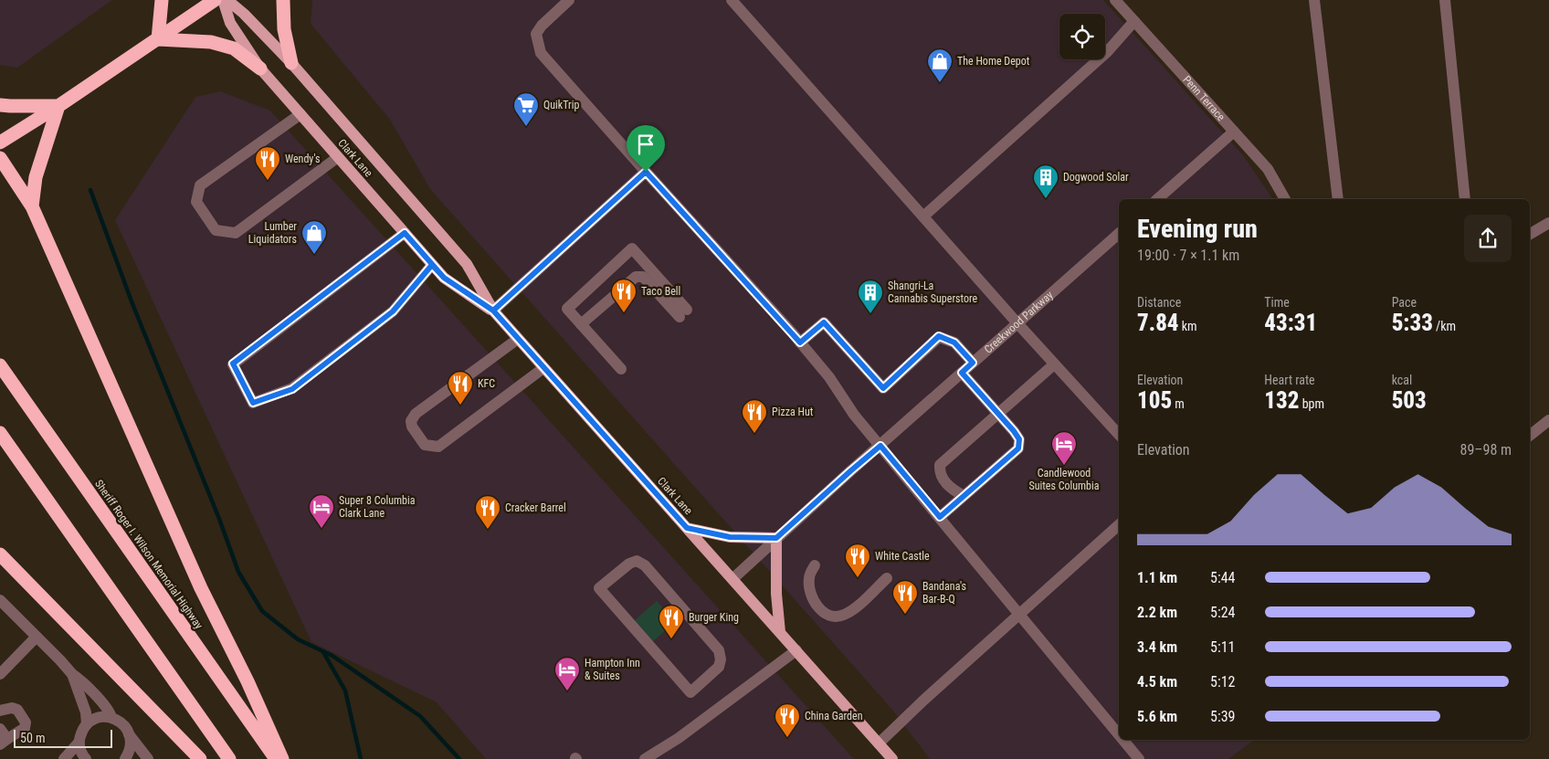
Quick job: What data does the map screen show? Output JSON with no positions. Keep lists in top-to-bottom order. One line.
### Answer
{"streets":{"highway":["Sheriff Roger I. Wilson Memorial Highway"],"main road":["Clark Lane"],"street":["Penn Terrace","Creekwood Parkway"]},"crossings":[["Clark Lane","Creekwood Parkway"]],"places":{"shop":["The Home Depot","Lumber Liquidators"],"supermarket":["QuikTrip"],"restaurant":["Wendy's","Taco Bell","KFC","Pizza Hut","Cracker Barrel","White Castle","Bandana's Bar-B-Q","Burger King","China Garden"],"building":["Dogwood Solar","Shangri-La Cannabis Superstore"],"hotel":["Candlewood Suites Columbia","Super 8 Columbia Clark Lane","Hampton Inn & Suites"]},"scale_bar":"50 m","page":{"heading":["Evening run","19:00 · 7 × 1.1 km"],"stats":[["Distance","7.84 km"],["Time","43:31"],["Pace","5:33 /km"],["Elevation","105 m"],["Heart rate","132 bpm"],["kcal","503"]],"chart":["Elevation","89–98 m"],"list":[{"name":"1.1 km","note":"5:44"},{"name":"2.2 km","note":"5:24"},{"name":"3.4 km","note":"5:11"},{"name":"4.5 km","note":"5:12"},{"name":"5.6 km","note":"5:39"}],"scale":"50 m"}}
